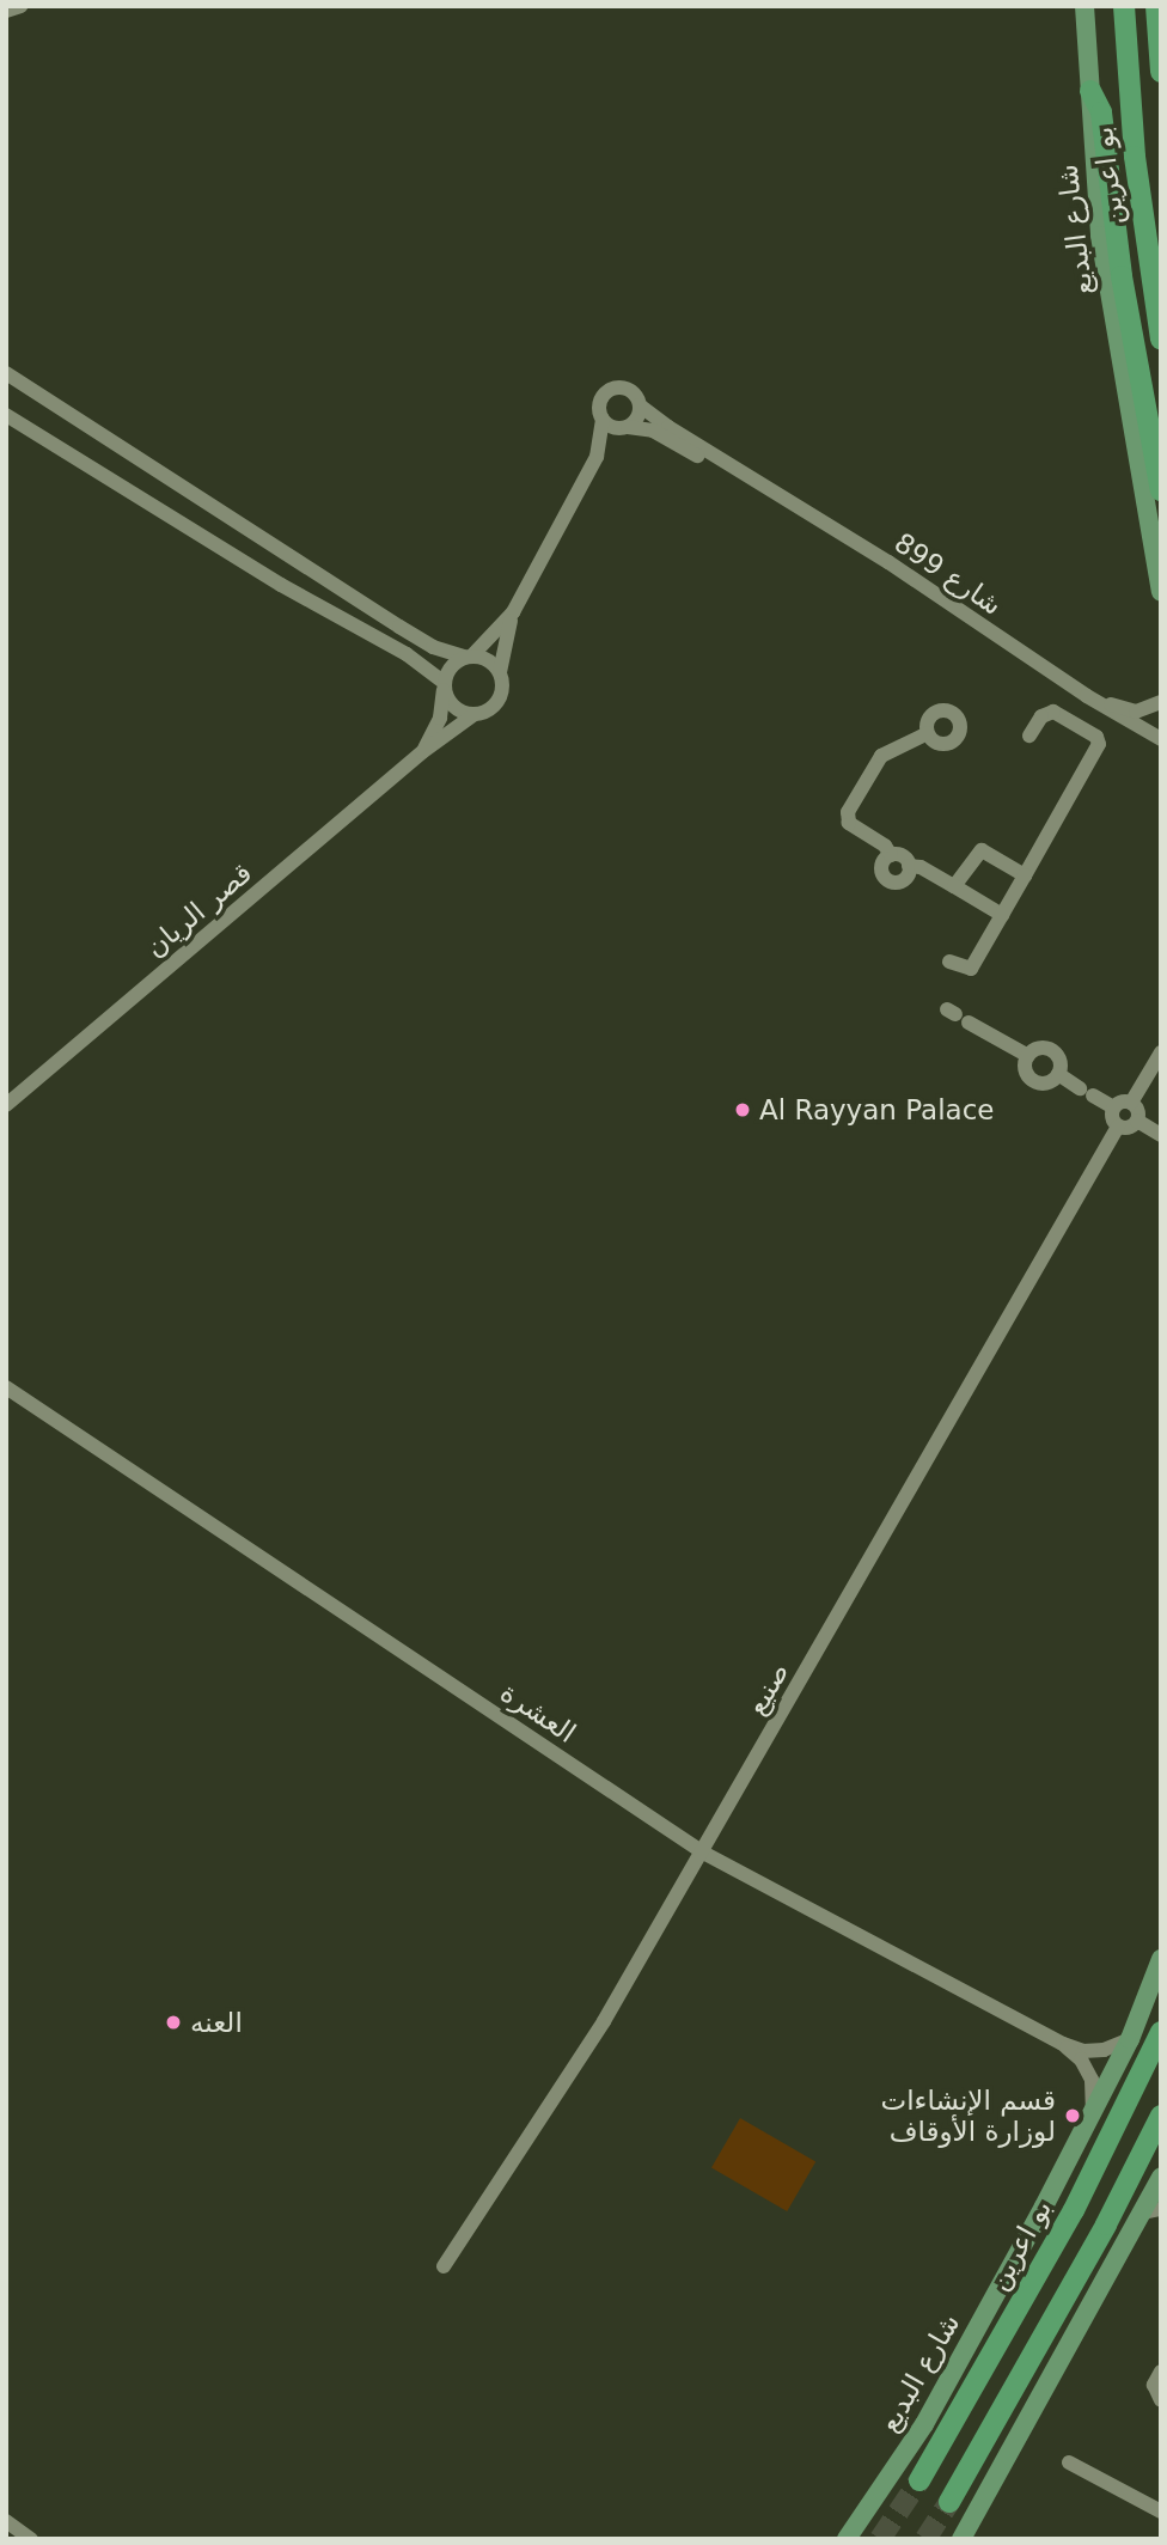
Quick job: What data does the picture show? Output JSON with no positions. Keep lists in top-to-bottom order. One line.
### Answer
{"streets":{"highway":["بو اعرين"],"main road":["شارع البديع"],"street":["شارع 899","قصر الريان","صنيع","العشرة"]},"crossings":[["شارع البديع","العشرة"],["صنيع","العشرة"]],"places":["Al Rayyan Palace","العنه","قسم الإنشاءات لوزارة الأوقاف"]}
